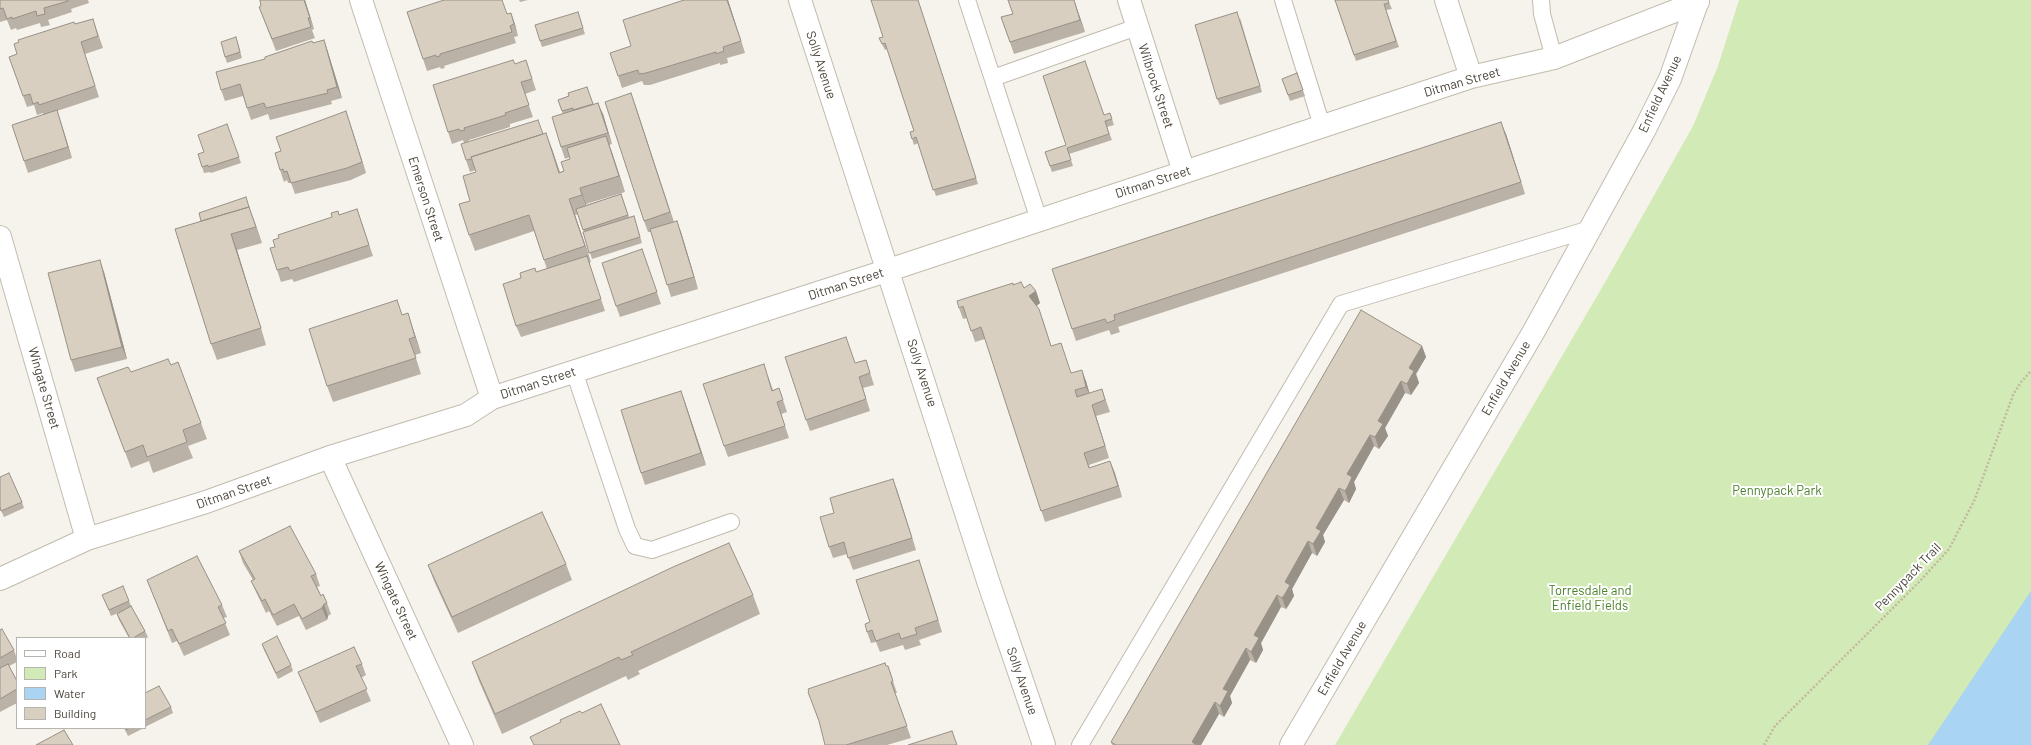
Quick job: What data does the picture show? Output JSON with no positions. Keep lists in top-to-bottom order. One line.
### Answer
{"streets":{"street":["Solly Avenue","Ditman Street","Wilbrock Street","Enfield Avenue","Emerson Street","Wingate Street"],"path":["Pennypack Trail"]},"crossings":[["Solly Avenue","Ditman Street"],["Ditman Street","Wilbrock Street"],["Ditman Street","Enfield Avenue"],["Ditman Street","Emerson Street"],["Ditman Street","Wingate Street"]],"parks":["Pennypack Park","Torresdale and Enfield Fields"],"legend":["Road","Park","Water","Building"]}
